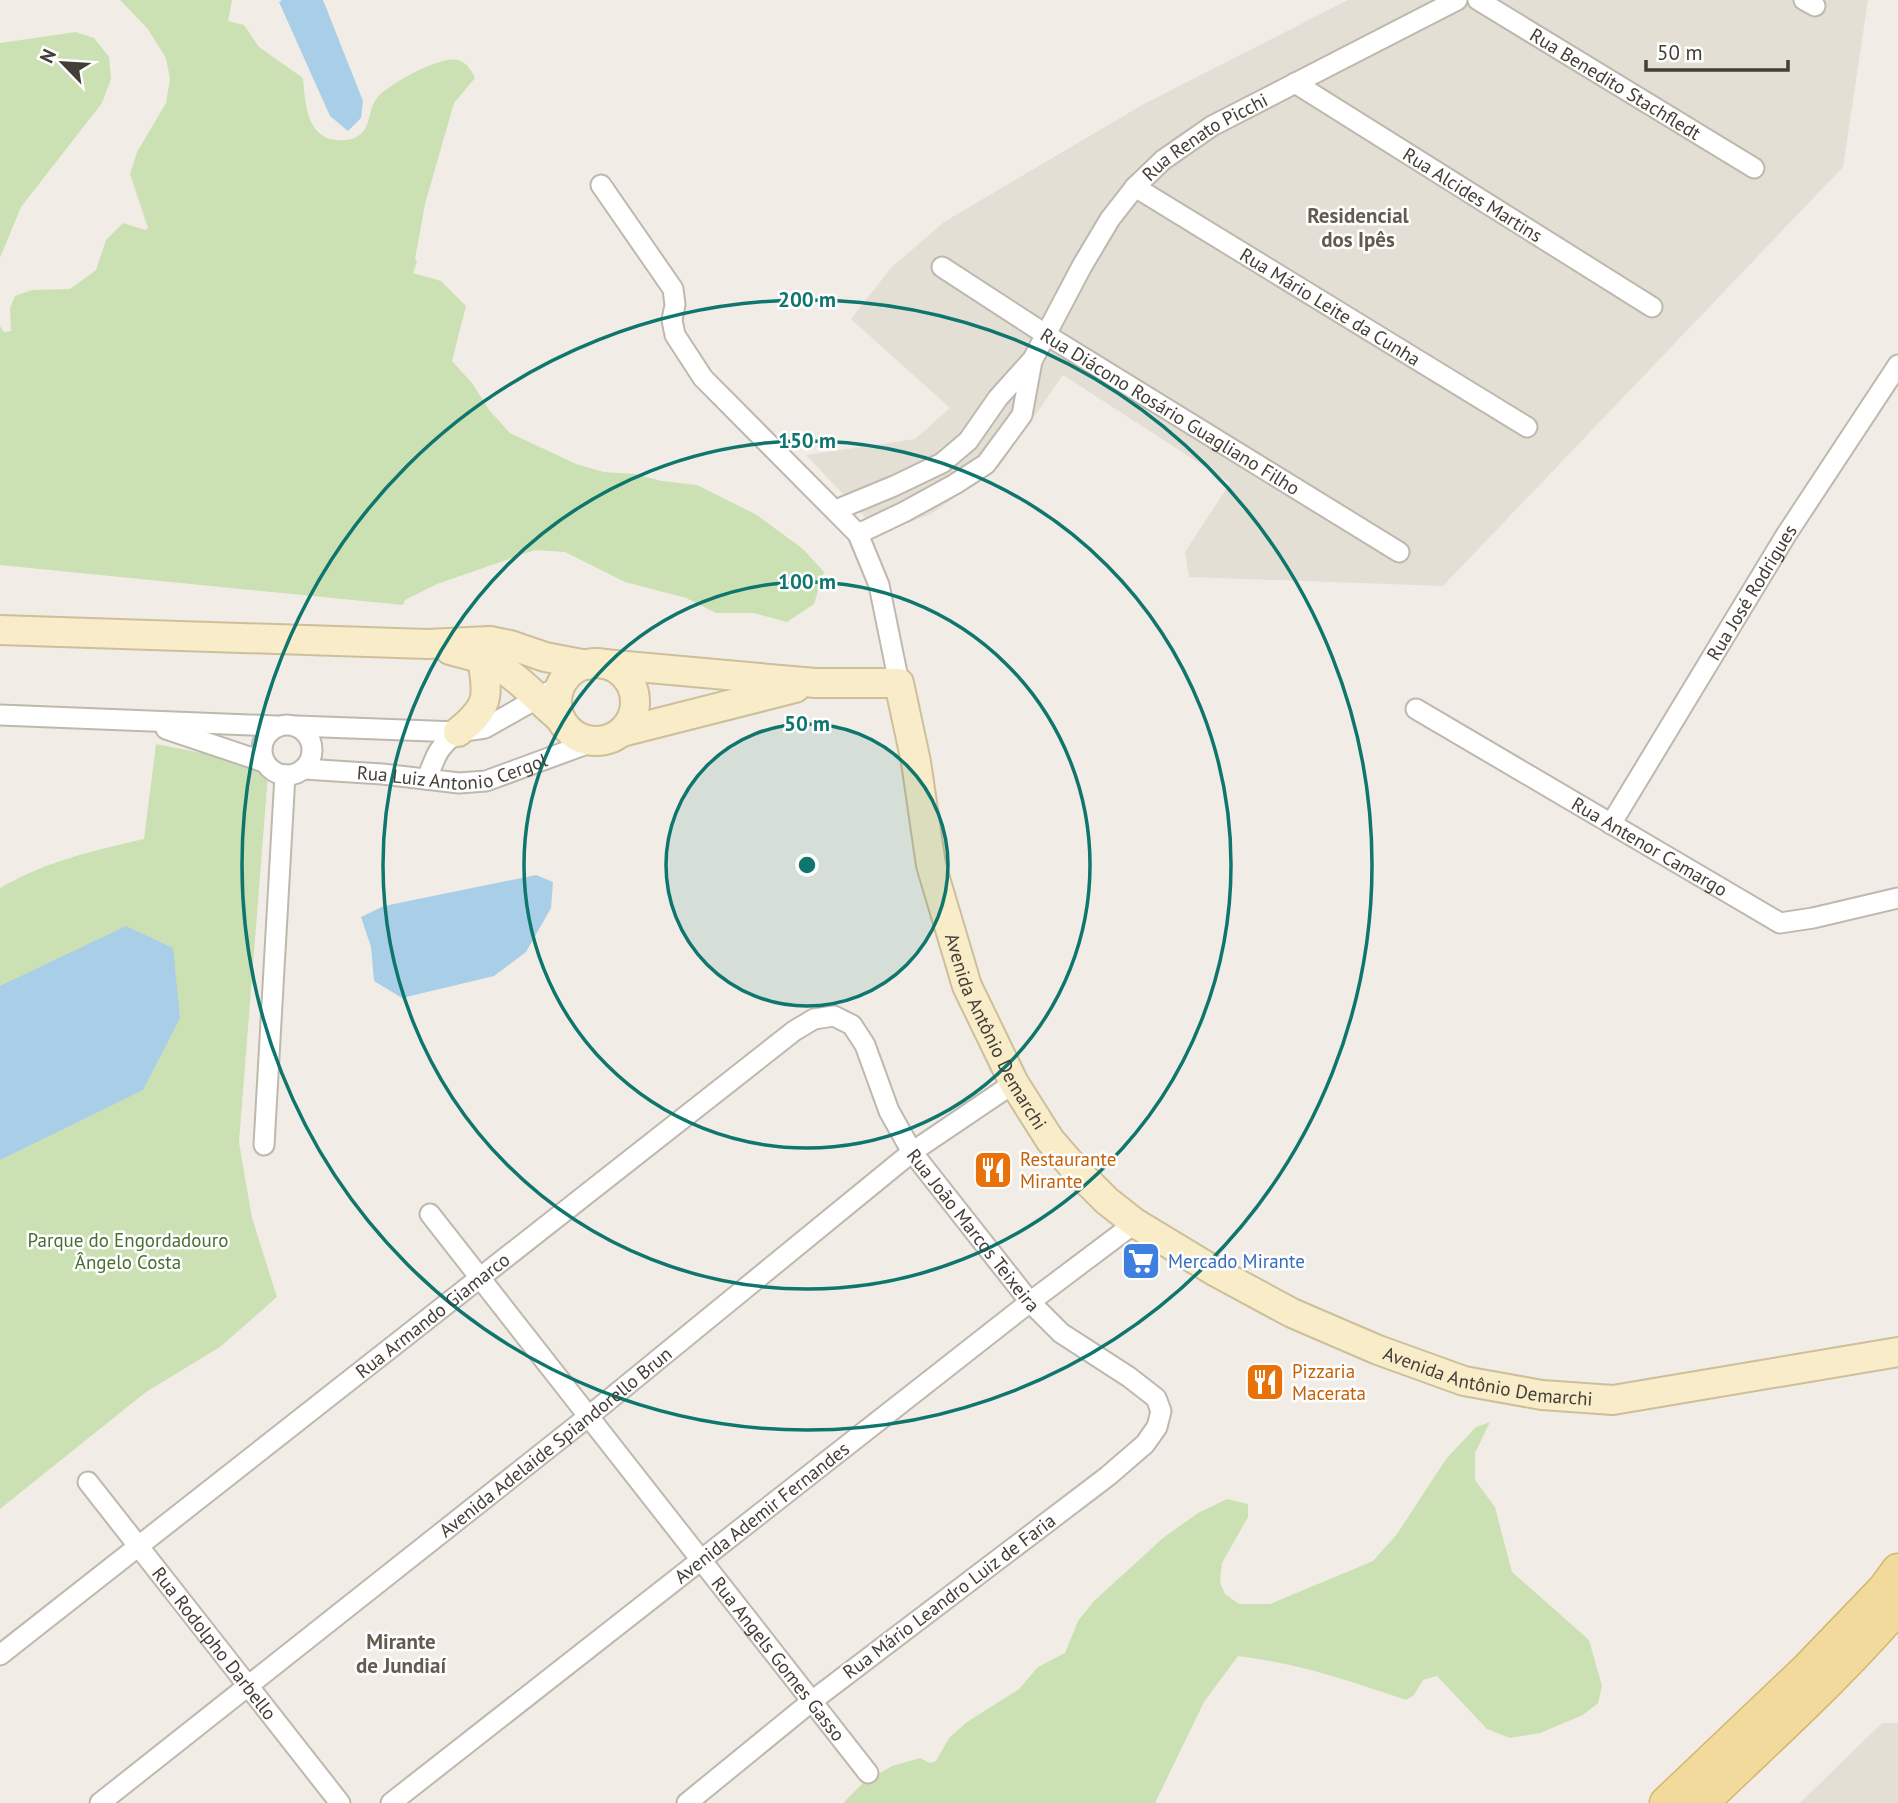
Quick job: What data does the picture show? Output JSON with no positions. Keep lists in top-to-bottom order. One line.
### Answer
{"streets":{"street":["Rua Benedito Stachfledt","Rua Renato Picchi","Rua Alcides Martins","Rua Mário Leite da Cunha","Rua Diácono Rosário Guagliano Filho","Rua José Rodrigues","Rua Luiz Antonio Cergol","Rua Antenor Camargo","Avenida Antônio Demarchi","Rua João Marcos Teixeira","Rua Armando Giamarco","Avenida Adelaide Spiandorello Brun","Avenida Ademir Fernandes","Rua Mário Leandro Luiz de Faria","Rua Rodolpho Darbello","Rua Angels Gomes Gasso"]},"crossings":[["Rua Renato Picchi","Rua Alcides Martins"],["Rua Renato Picchi","Rua Mário Leite da Cunha"],["Rua Renato Picchi","Rua Diácono Rosário Guagliano Filho"],["Rua Renato Picchi","Avenida Antônio Demarchi"],["Rua José Rodrigues","Rua Antenor Camargo"],["Avenida Antônio Demarchi","Avenida Adelaide Spiandorello Brun"],["Avenida Antônio Demarchi","Avenida Ademir Fernandes"],["Rua João Marcos Teixeira","Rua Armando Giamarco"],["Rua João Marcos Teixeira","Avenida Adelaide Spiandorello Brun"],["Rua João Marcos Teixeira","Avenida Ademir Fernandes"],["Rua João Marcos Teixeira","Rua Mário Leandro Luiz de Faria"],["Rua Armando Giamarco","Rua Rodolpho Darbello"],["Rua Armando Giamarco","Rua Angels Gomes Gasso"],["Avenida Adelaide Spiandorello Brun","Rua Rodolpho Darbello"],["Avenida Adelaide Spiandorello Brun","Rua Angels Gomes Gasso"],["Avenida Ademir Fernandes","Rua Angels Gomes Gasso"],["Rua Mário Leandro Luiz de Faria","Rua Angels Gomes Gasso"]],"districts":["Residencial dos Ipês","Mirante de Jundiaí"],"parks":["Parque do Engordadouro Ângelo Costa"],"places":{"restaurant":["Restaurante Mirante","Pizzaria Macerata"],"supermarket":["Mercado Mirante"]},"scale_bar":"50 m","north":"top left","rings":["200 m","150 m","100 m","50 m"]}
